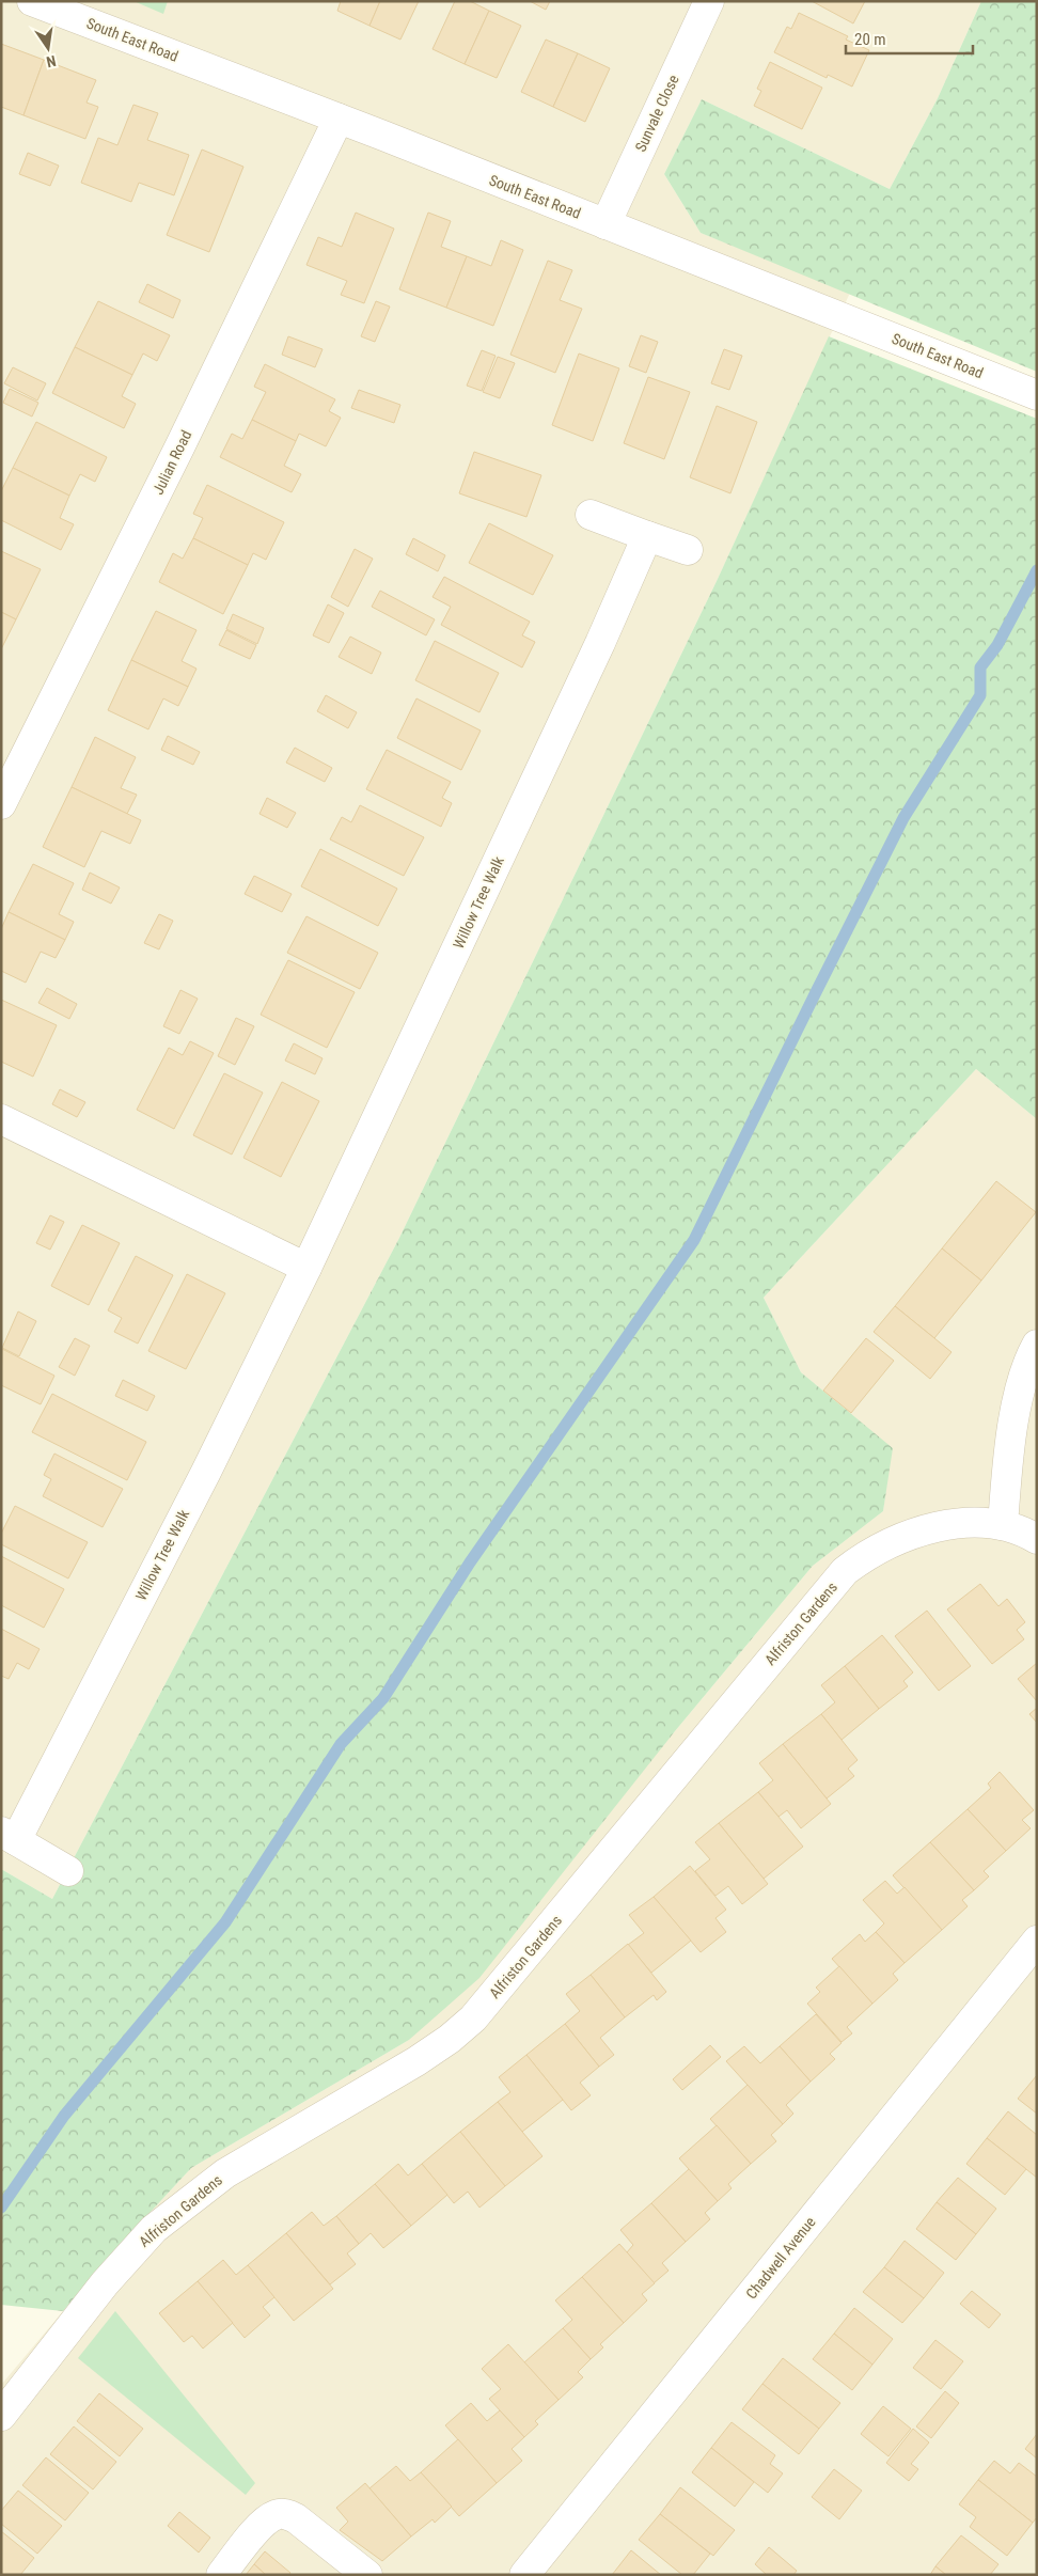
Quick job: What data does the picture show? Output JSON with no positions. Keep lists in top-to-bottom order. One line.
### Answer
{"streets":{"street":["South East Road","Sunvale Close","Julian Road","Willow Tree Walk","Alfriston Gardens","Chadwell Avenue"]},"crossings":[["South East Road","Sunvale Close"],["South East Road","Julian Road"]],"scale_bar":"20 m","north":"bottom"}
